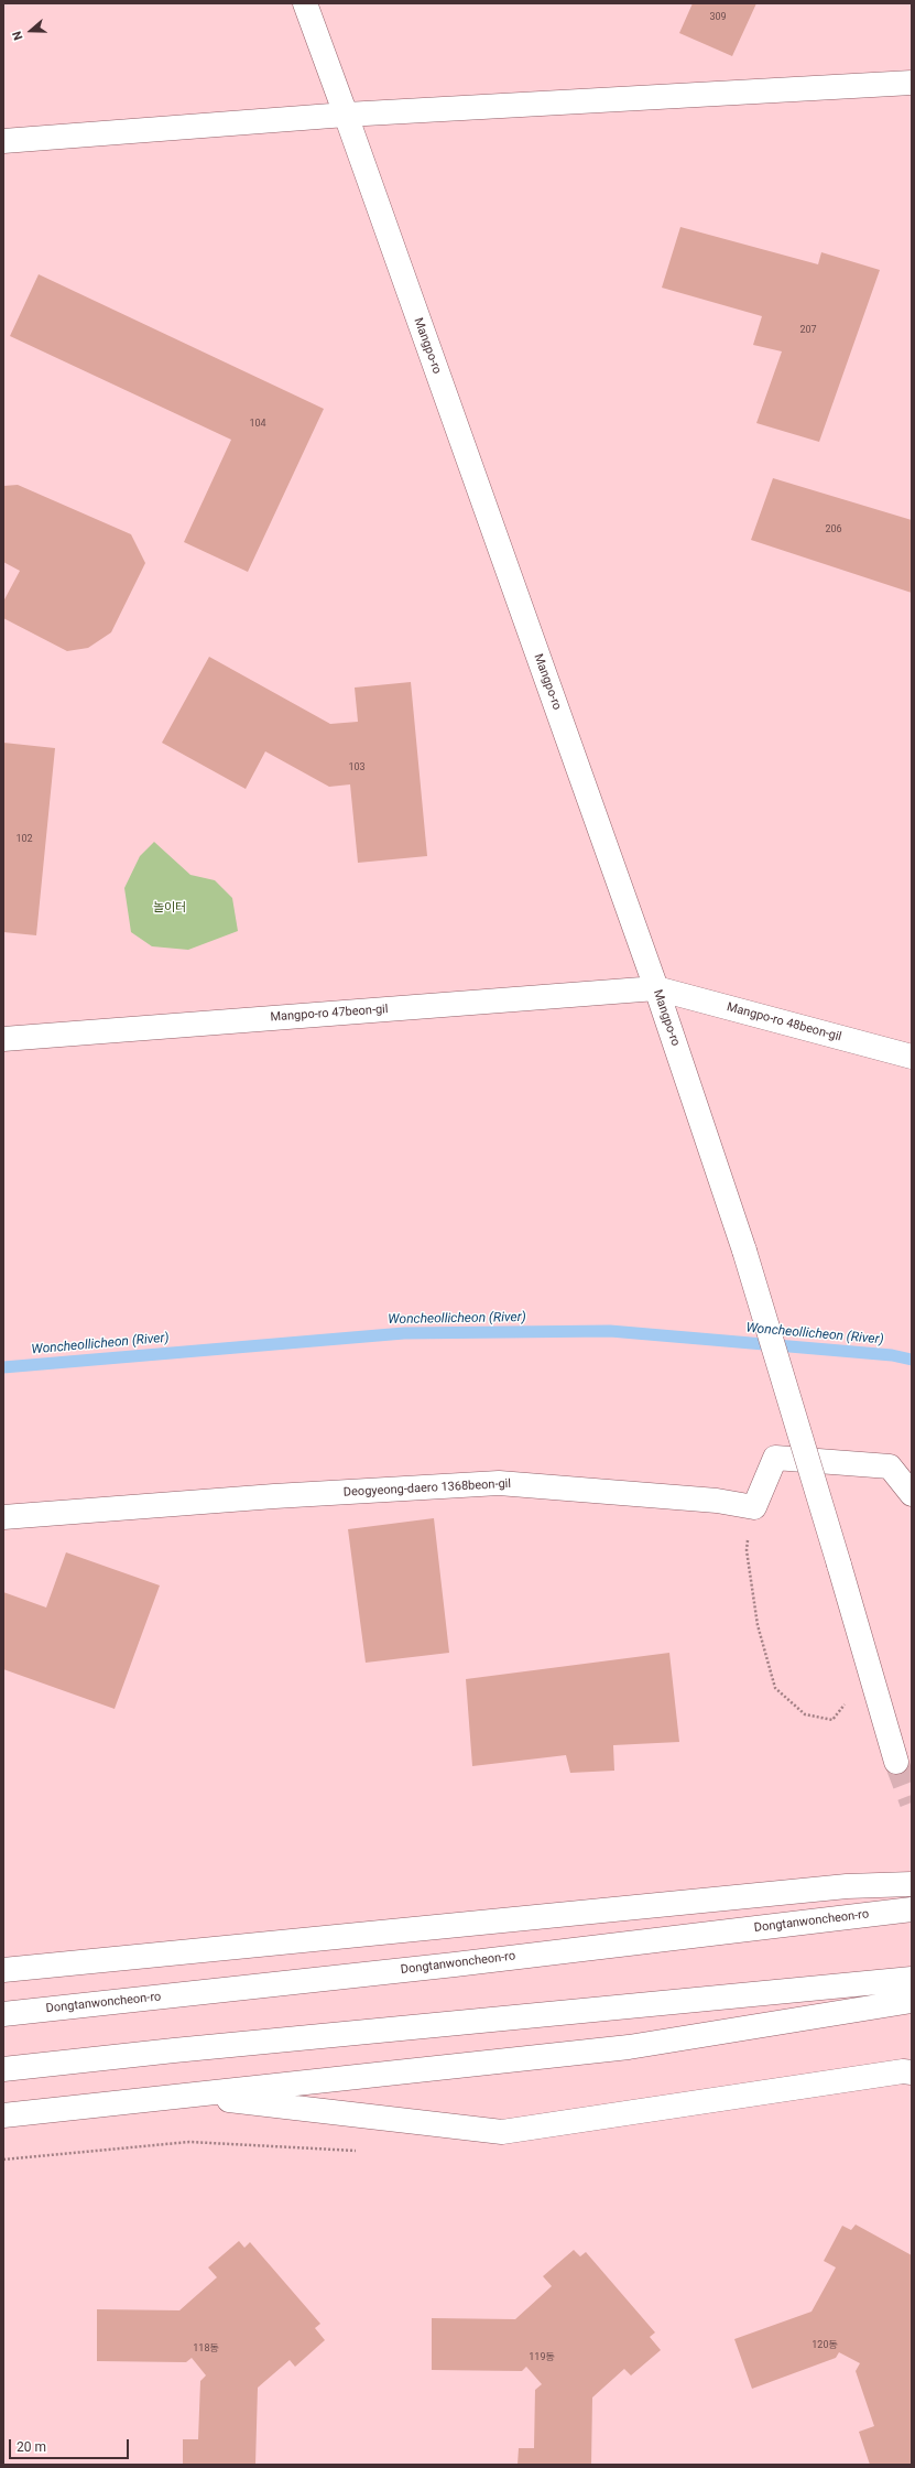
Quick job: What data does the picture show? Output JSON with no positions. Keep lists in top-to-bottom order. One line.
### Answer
{"streets":{"main road":["Mangpo-ro","Mangpo-ro 47beon-gil","Mangpo-ro 48beon-gil","Deogyeong-daero 1368beon-gil","Dongtanwoncheon-ro"]},"crossings":[["Mangpo-ro","Mangpo-ro 47beon-gil"],["Mangpo-ro","Mangpo-ro 48beon-gil"],["Mangpo-ro 47beon-gil","Mangpo-ro 48beon-gil"]],"water":["Woncheollicheon (River)"],"parks":["놀이터"],"house_numbers":["309","207","104","206","103","102","120동","118동","119동"],"scale_bar":"20 m","north":"left"}
